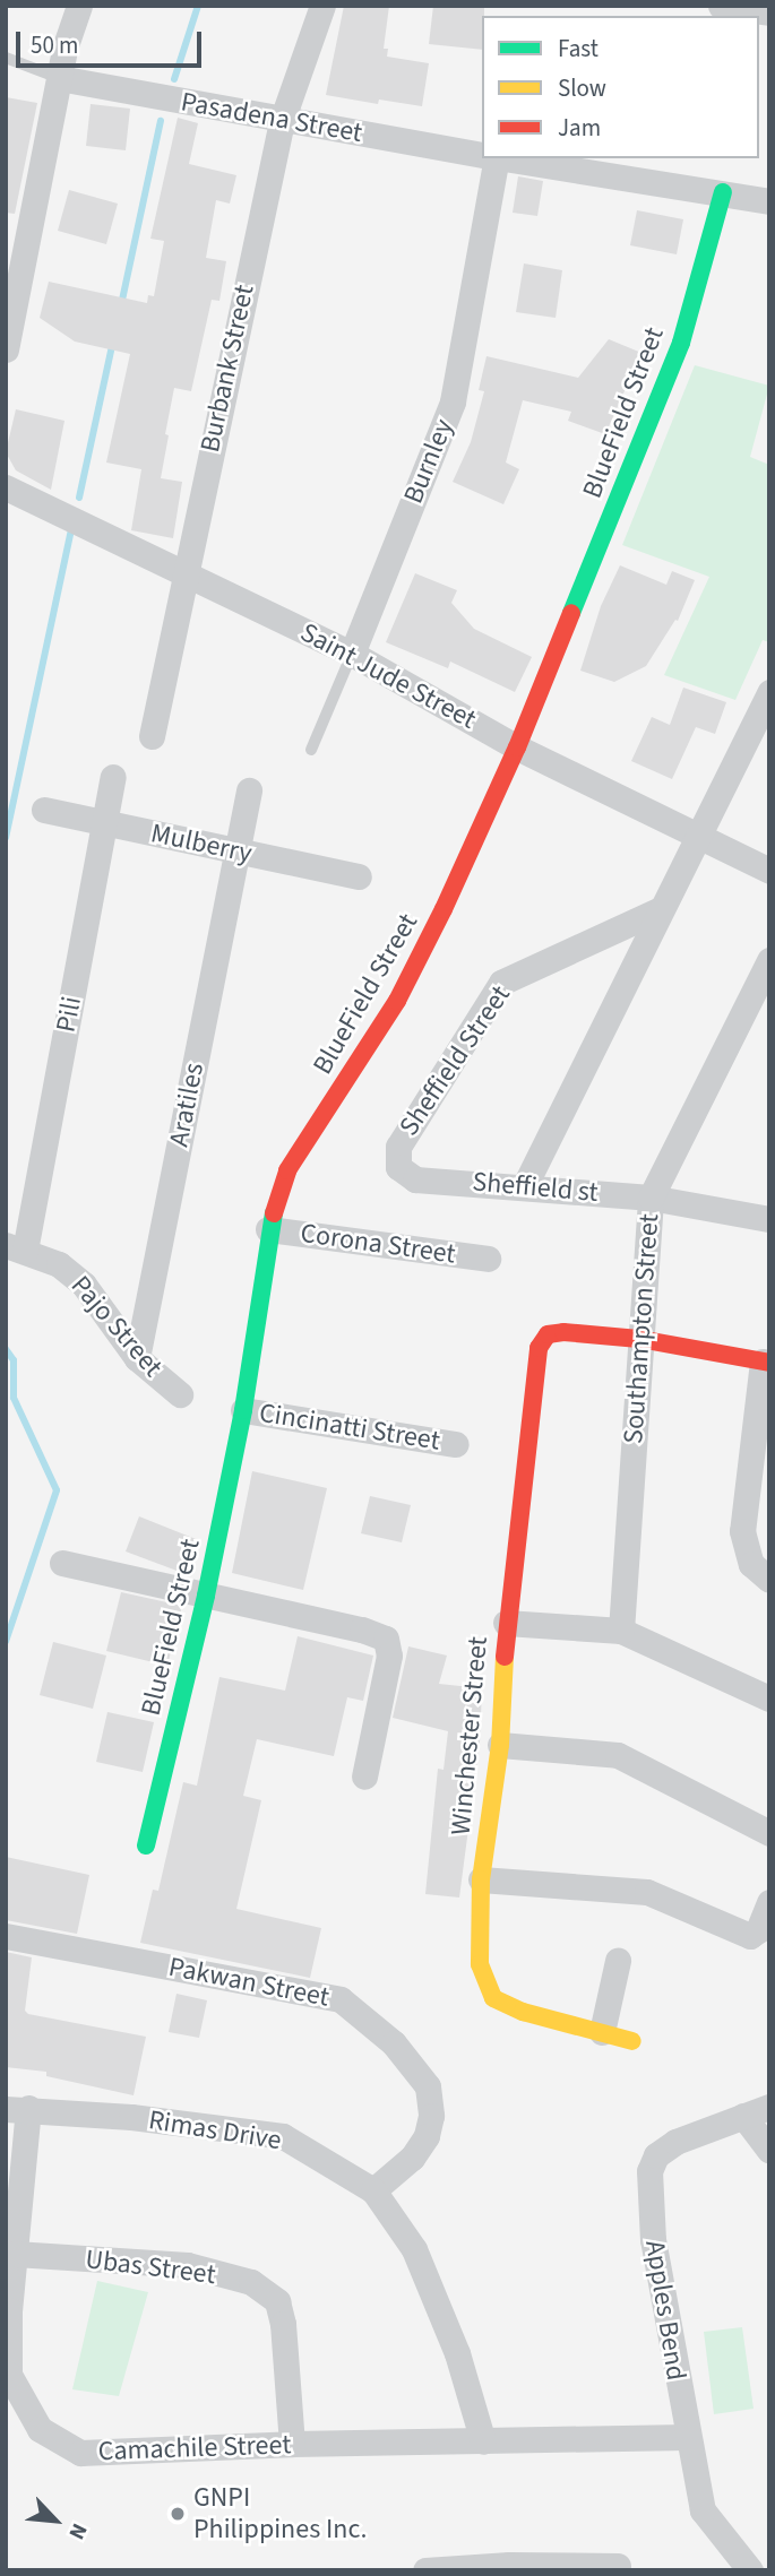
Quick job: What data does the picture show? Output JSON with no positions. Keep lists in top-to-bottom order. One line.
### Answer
{"streets":{"street":["Pasadena Street","Burbank Street","BlueField Street","Burnley","Saint Jude Street","Mulberry","Pili","Sheffield Street","Aratiles","Sheffield st","Corona Street","Pajo Street","Southampton Street","Cincinatti Street","Winchester Street","Pakwan Street","Rimas Drive","Ubas Street","Apples Bend","Camachile Street"]},"crossings":[["Pasadena Street","Burbank Street"],["Burbank Street","Saint Jude Street"],["BlueField Street","Saint Jude Street"],["BlueField Street","Corona Street"],["BlueField Street","Cincinatti Street"],["Burnley","Saint Jude Street"],["Mulberry","Pili"],["Mulberry","Aratiles"],["Pili","Pajo Street"],["Sheffield Street","Sheffield st"],["Aratiles","Pajo Street"],["Sheffield st","Southampton Street"],["Southampton Street","Winchester Street"],["Pakwan Street","Rimas Drive"],["Rimas Drive","Camachile Street"],["Ubas Street","Camachile Street"],["Apples Bend","Camachile Street"]],"places":["GNPI Philippines Inc."],"legend":["Fast","Slow","Jam"],"scale_bar":"50 m","north":"bottom right"}
